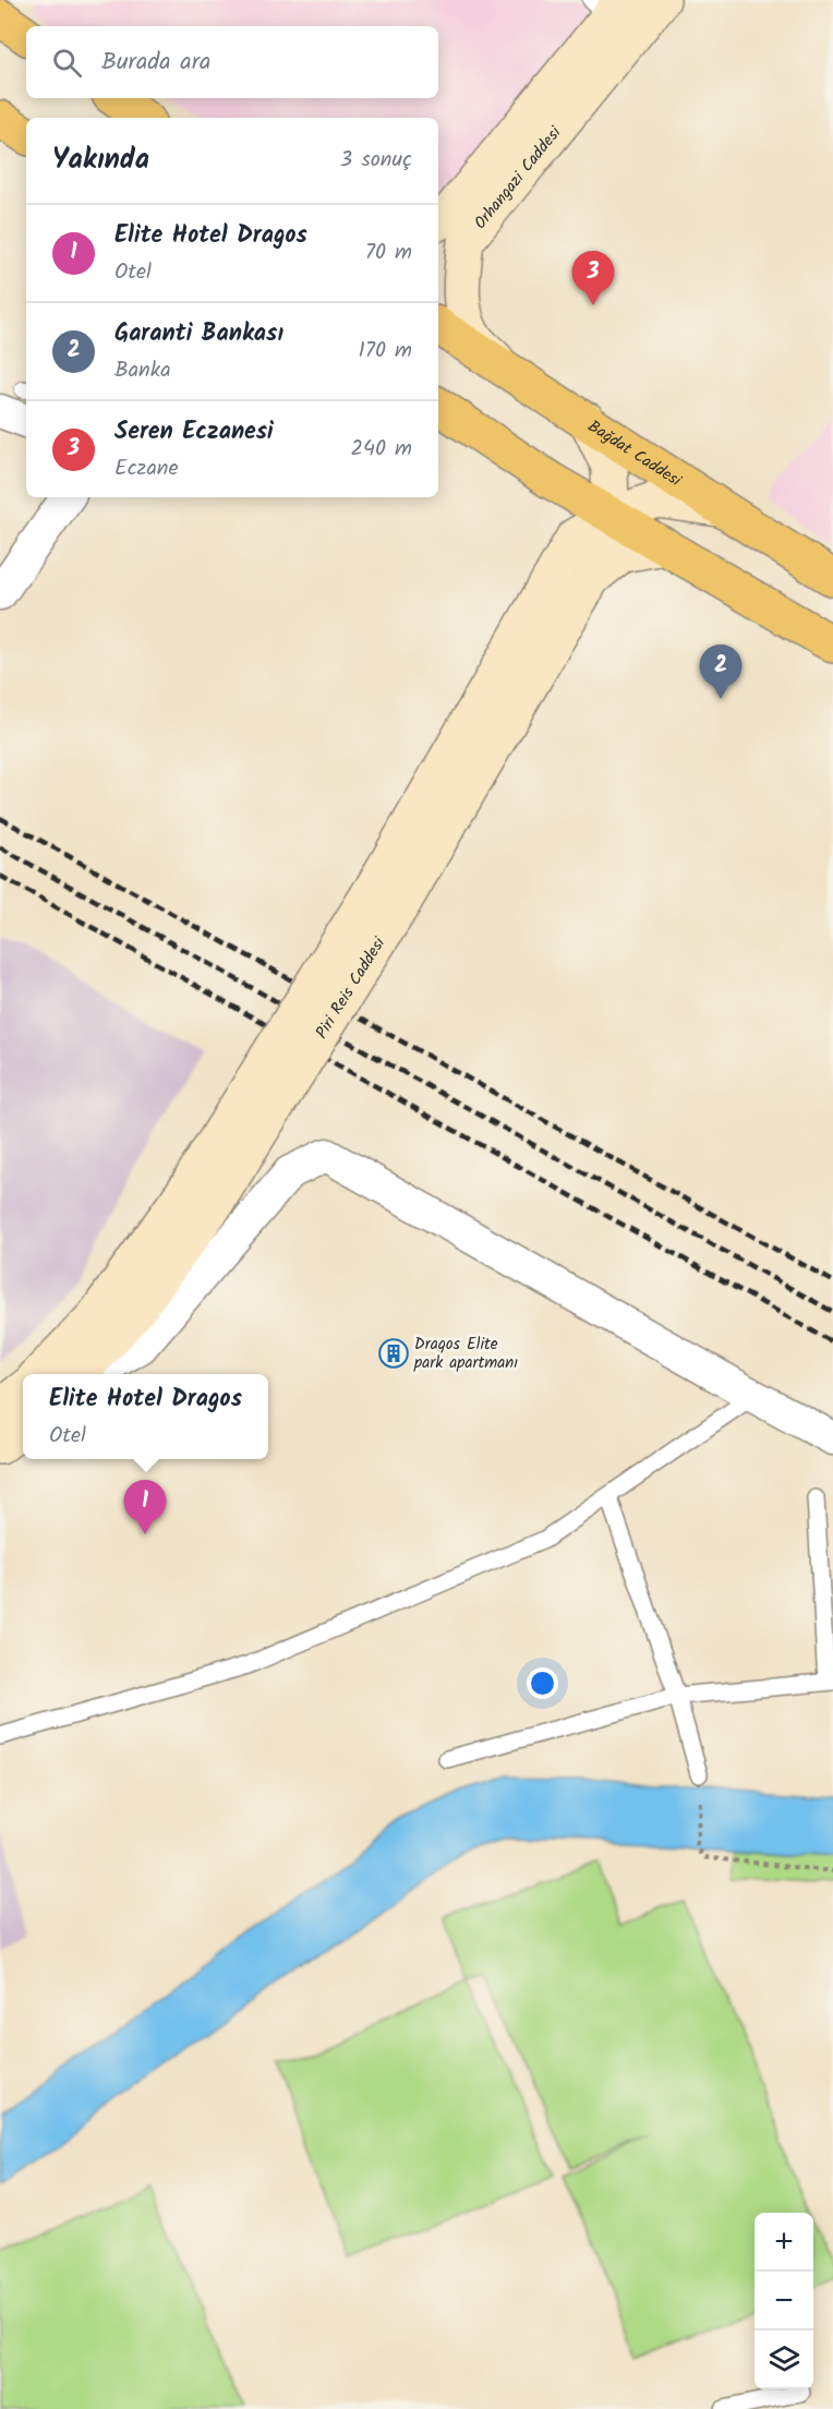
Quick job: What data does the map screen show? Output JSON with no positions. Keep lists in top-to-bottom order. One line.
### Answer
{"streets":{"main road":["Orhangazi Caddesi","Bağdat Caddesi","Piri Reis Caddesi"]},"crossings":[["Orhangazi Caddesi","Bağdat Caddesi"]],"places":{"building":["Dragos Elite park apartmanı"]},"page":{"search":"Burada ara","heading":["Yakında","3 sonuç"],"list":[{"mark":"1","name":"Elite Hotel Dragos","note":"Otel","value":"70 m"},{"mark":"2","name":"Garanti Bankası","note":"Banka","value":"170 m"},{"mark":"3","name":"Seren Eczanesi","note":"Eczane","value":"240 m"}],"pins":["3","2","1"],"popup":["Elite Hotel Dragos","Otel"],"map_buttons":["+","−"]}}
